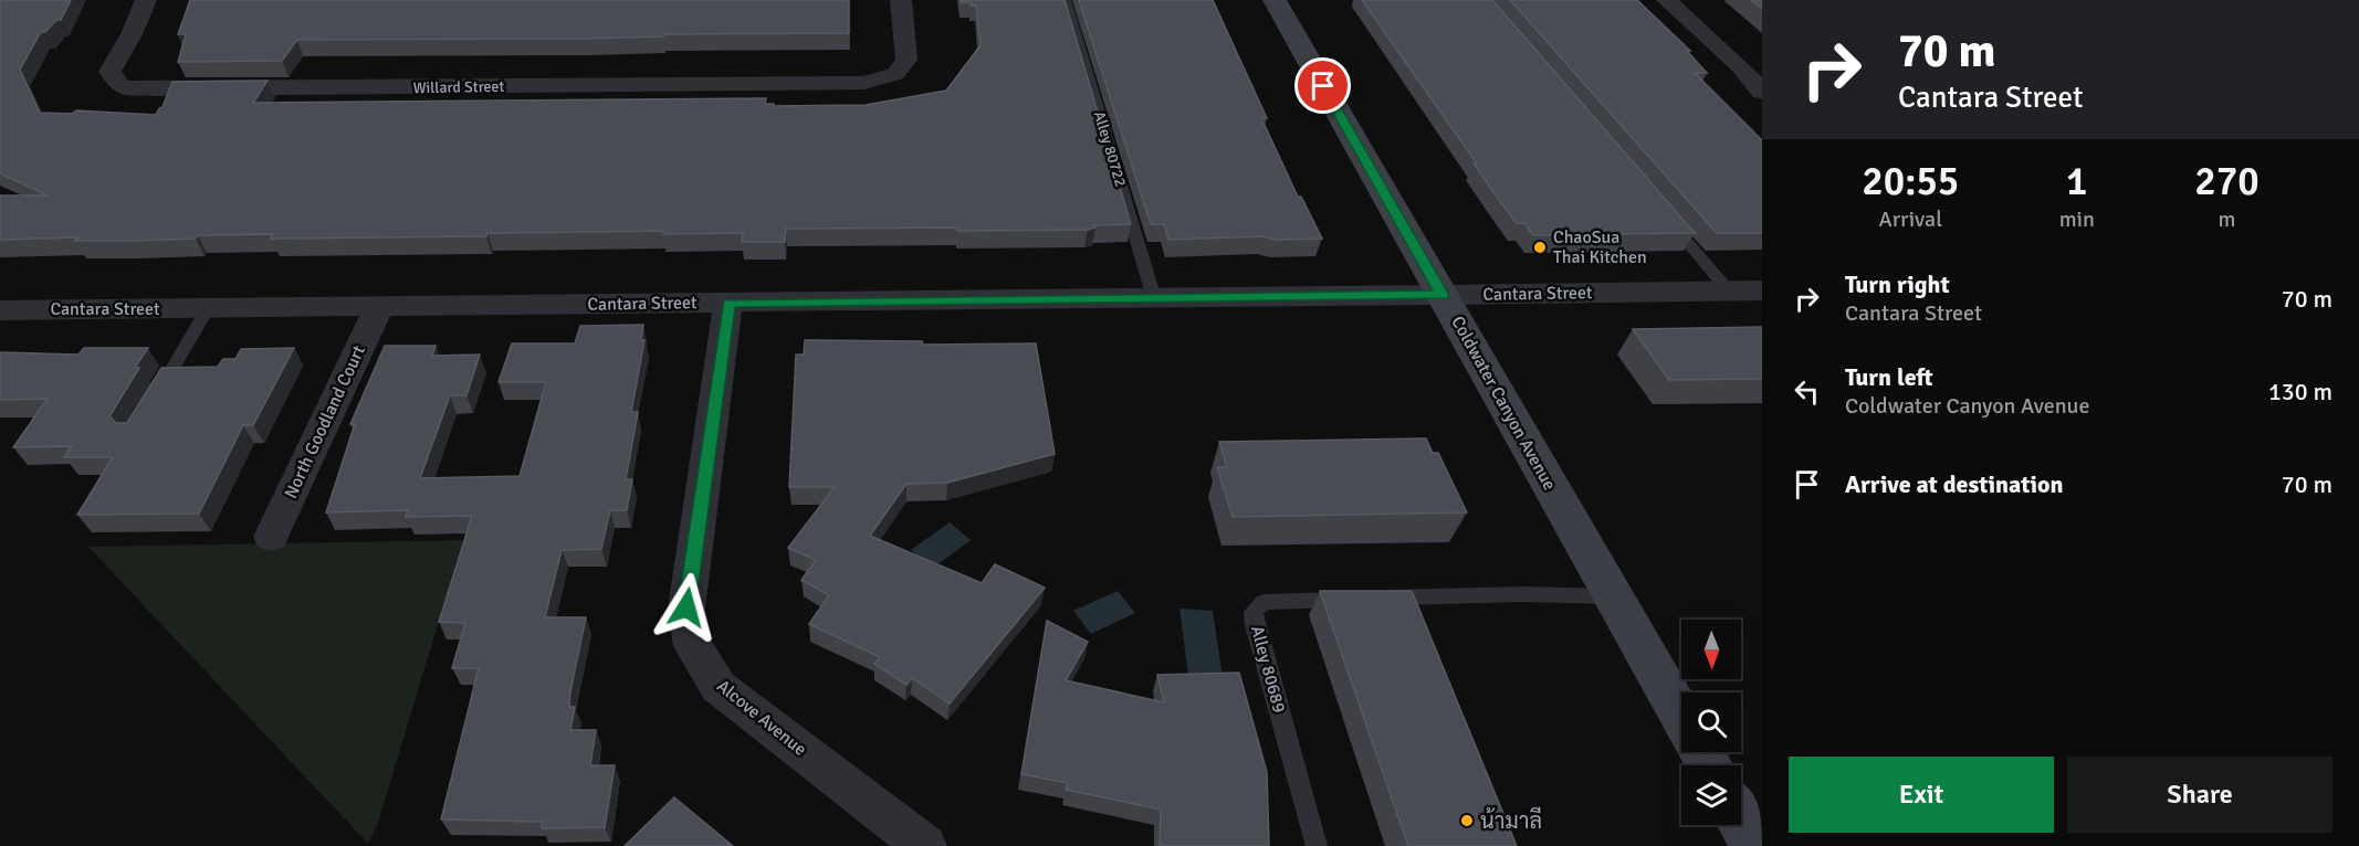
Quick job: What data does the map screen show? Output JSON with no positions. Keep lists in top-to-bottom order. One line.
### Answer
{"streets":{"main road":["Coldwater Canyon Avenue"],"street":["Willard Street","Cantara Street","North Goodland Court","Alcove Avenue"],"lane":["Alley 80722","Alley 80689"]},"crossings":[["Alley 80722","Cantara Street"],["Cantara Street","Coldwater Canyon Avenue"],["Cantara Street","North Goodland Court"],["Cantara Street","Alcove Avenue"]],"places":["ChaoSua Thai Kitchen","น้ามาลี"],"north":"bottom","page":{"turn":["70 m","Cantara Street"],"eta":["20:55","Arrival","1","min","270","m"],"list":[{"name":"Turn right","note":"Cantara Street","value":"70 m"},{"name":"Turn left","note":"Coldwater Canyon Avenue","value":"130 m"},{"name":"Arrive at destination","value":"70 m"}],"buttons":["Exit","Share"]}}
